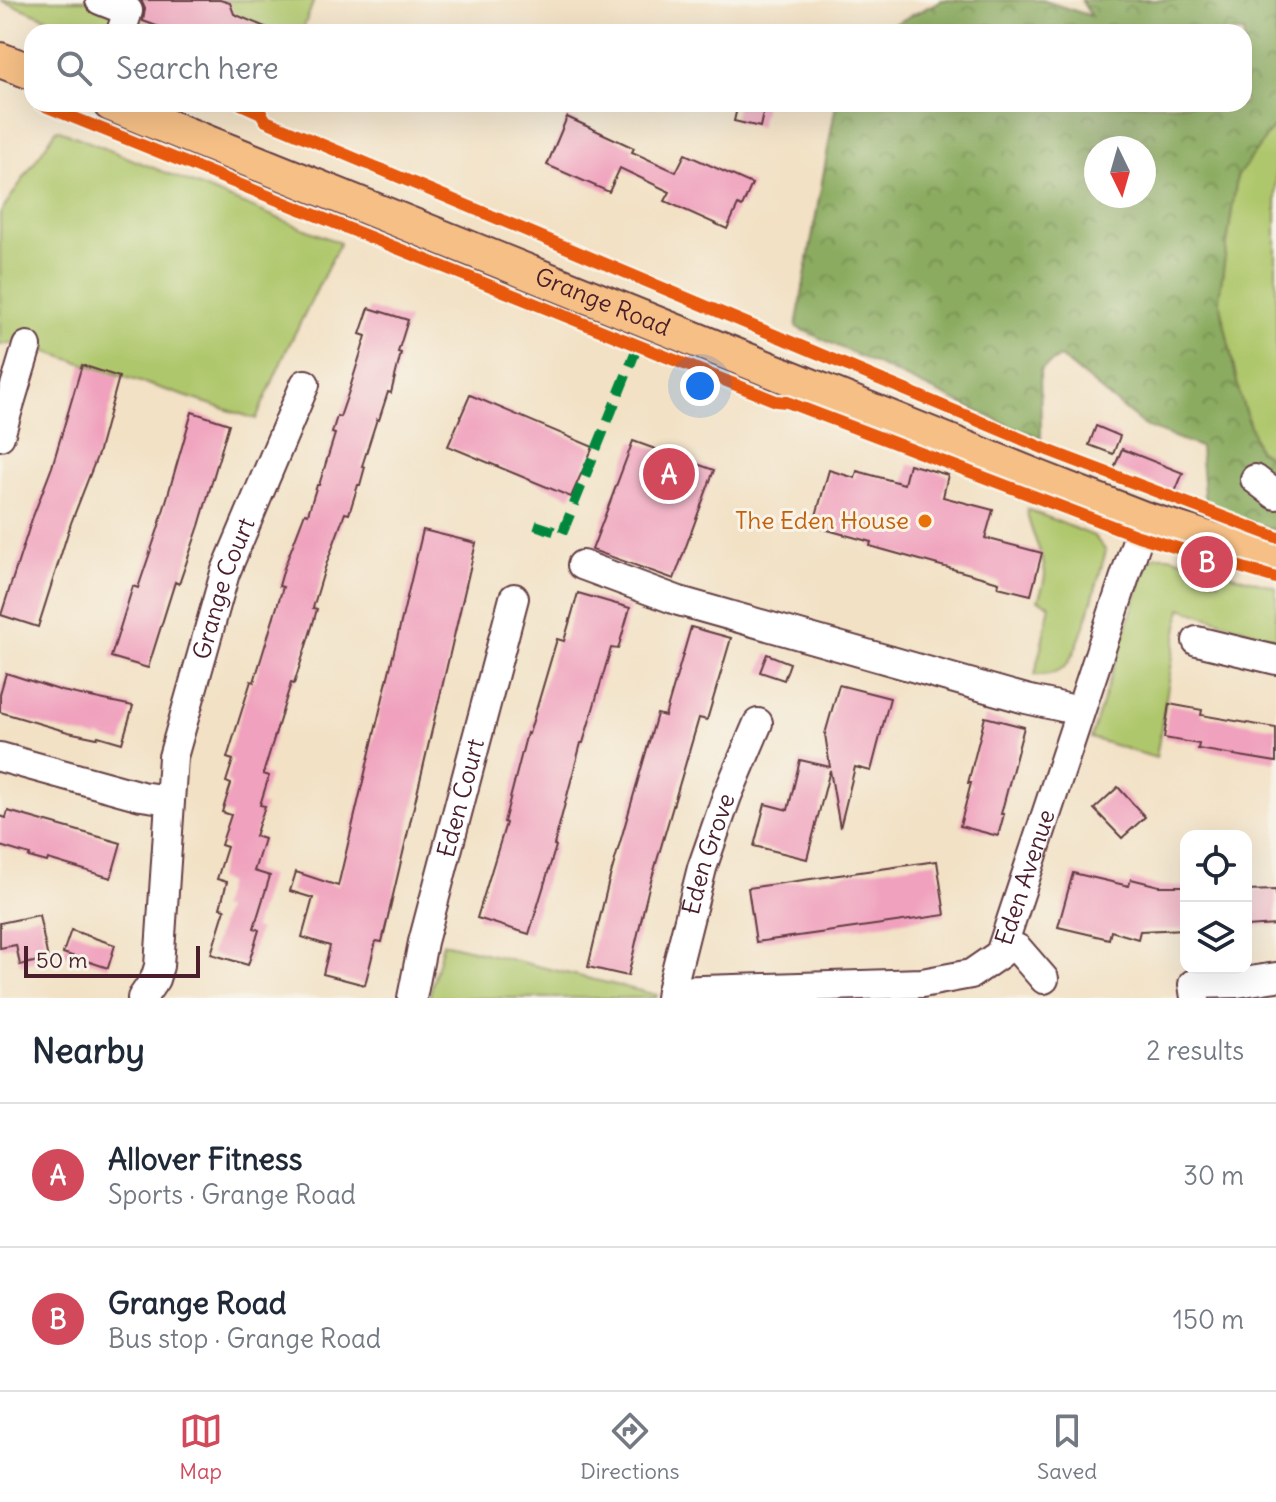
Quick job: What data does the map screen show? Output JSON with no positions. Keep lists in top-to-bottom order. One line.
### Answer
{"streets":{"main road":["Grange Road"],"street":["Grange Court","Eden Court","Eden Grove","Eden Avenue"]},"crossings":[["Grange Road","Eden Avenue"],["Eden Grove","Eden Avenue"]],"places":["The Eden House"],"scale_bar":"50 m","north":"bottom","page":{"search":"Search here","pins":["A","B"],"scale":"50 m","heading":["Nearby","2 results"],"list":[{"mark":"A","name":"Allover Fitness","note":"Sports · Grange Road","value":"30 m"},{"mark":"B","name":"Grange Road","note":"Bus stop · Grange Road","value":"150 m"}],"nav":["Map","Directions","Saved"]}}
